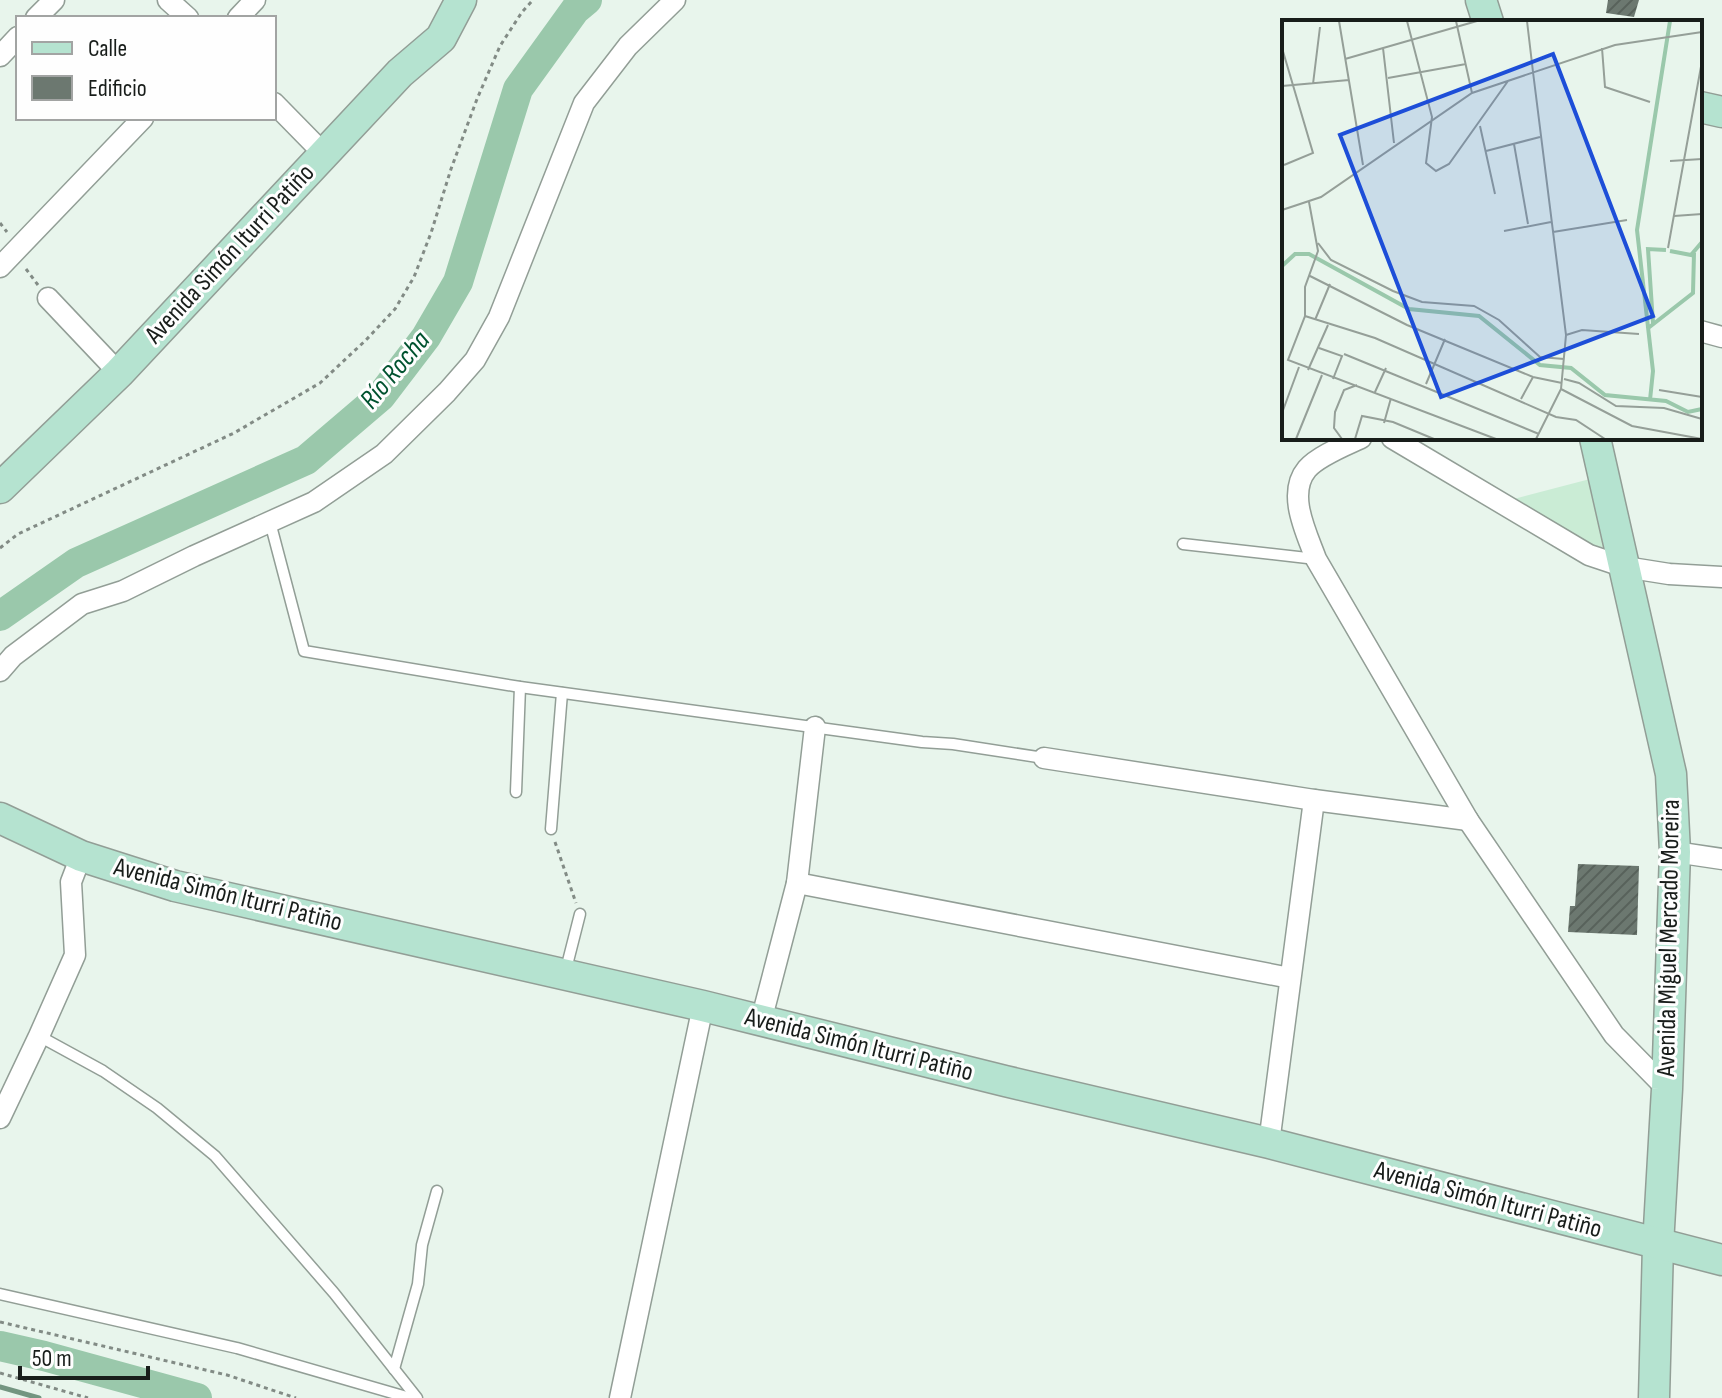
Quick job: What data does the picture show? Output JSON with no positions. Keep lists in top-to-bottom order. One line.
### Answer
{"streets":{"street":["Avenida Simón Iturri Patiño","Avenida Miguel Mercado Moreira"]},"crossings":[["Avenida Simón Iturri Patiño","Avenida Miguel Mercado Moreira"]],"water":["Río Rocha"],"legend":["Calle","Edificio"],"scale_bar":"50 m"}
